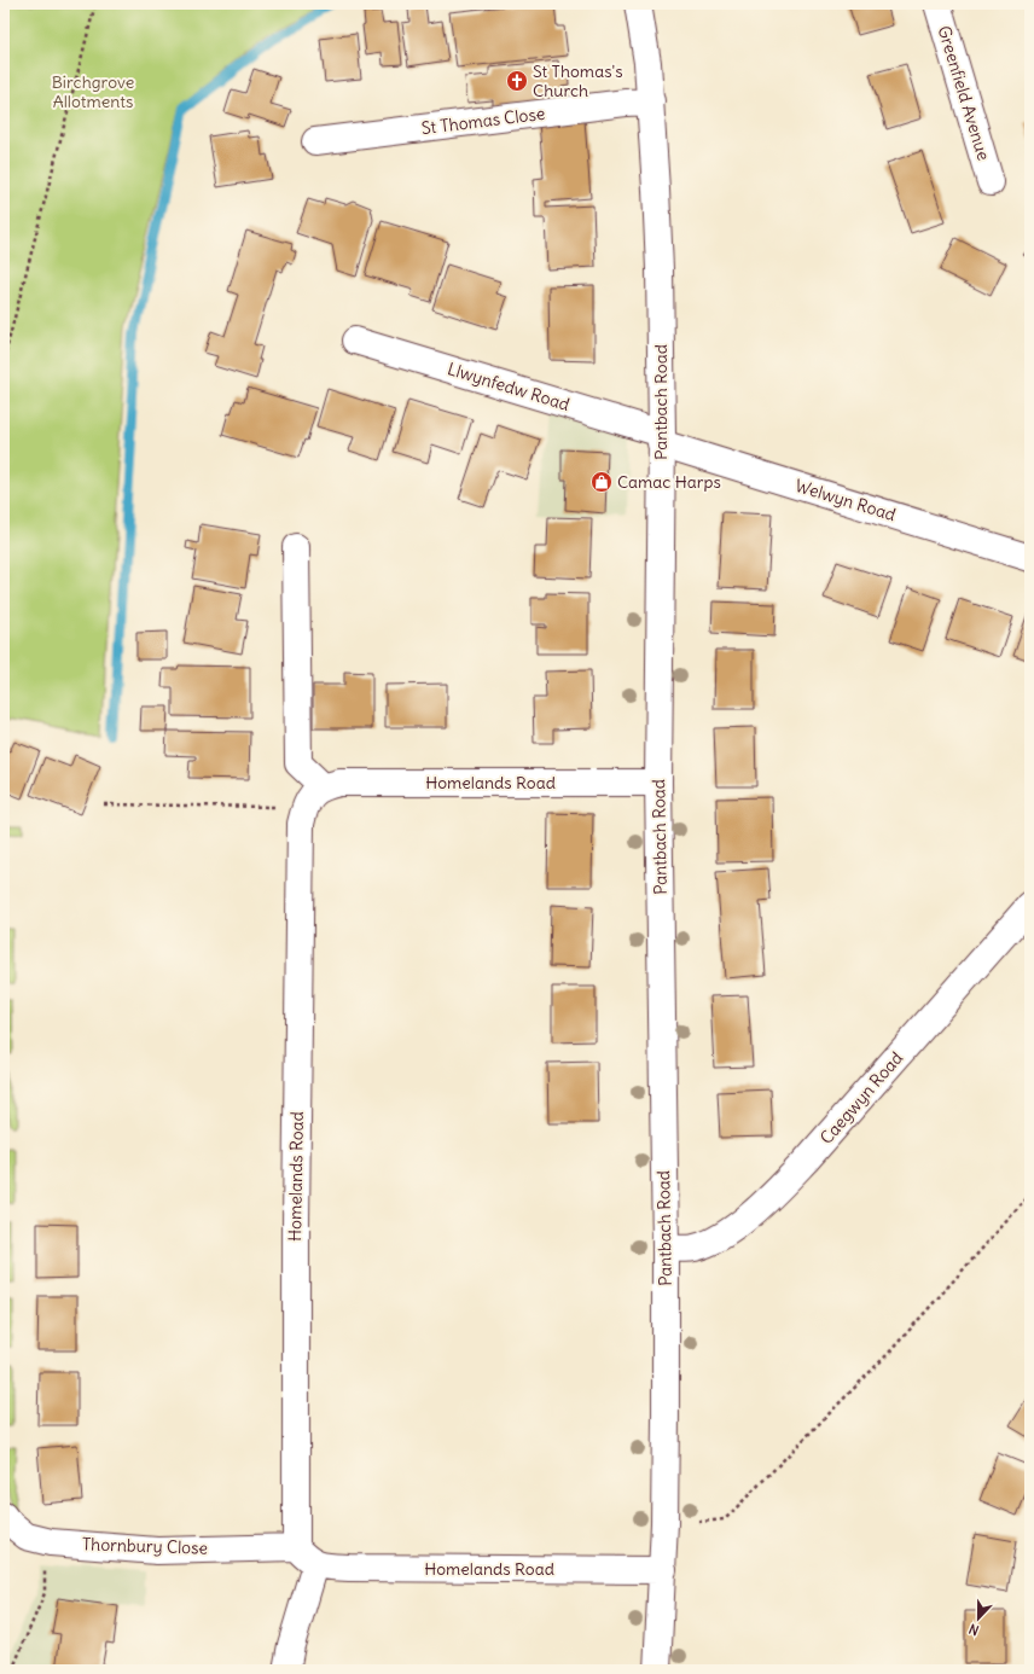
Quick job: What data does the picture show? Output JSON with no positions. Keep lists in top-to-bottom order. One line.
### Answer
{"streets":{"street":["Greenfield Avenue","St Thomas Close","Llwynfedw Road","Pantbach Road","Welwyn Road","Homelands Road","Caegwyn Road","Thornbury Close"]},"crossings":[["St Thomas Close","Pantbach Road"],["Llwynfedw Road","Pantbach Road"],["Llwynfedw Road","Welwyn Road"],["Pantbach Road","Welwyn Road"],["Pantbach Road","Homelands Road"],["Pantbach Road","Caegwyn Road"],["Homelands Road","Thornbury Close"]],"parks":["Birchgrove Allotments"],"places":{"church":["St Thomas's Church"],"shop":["Camac Harps"]},"north":"bottom"}
